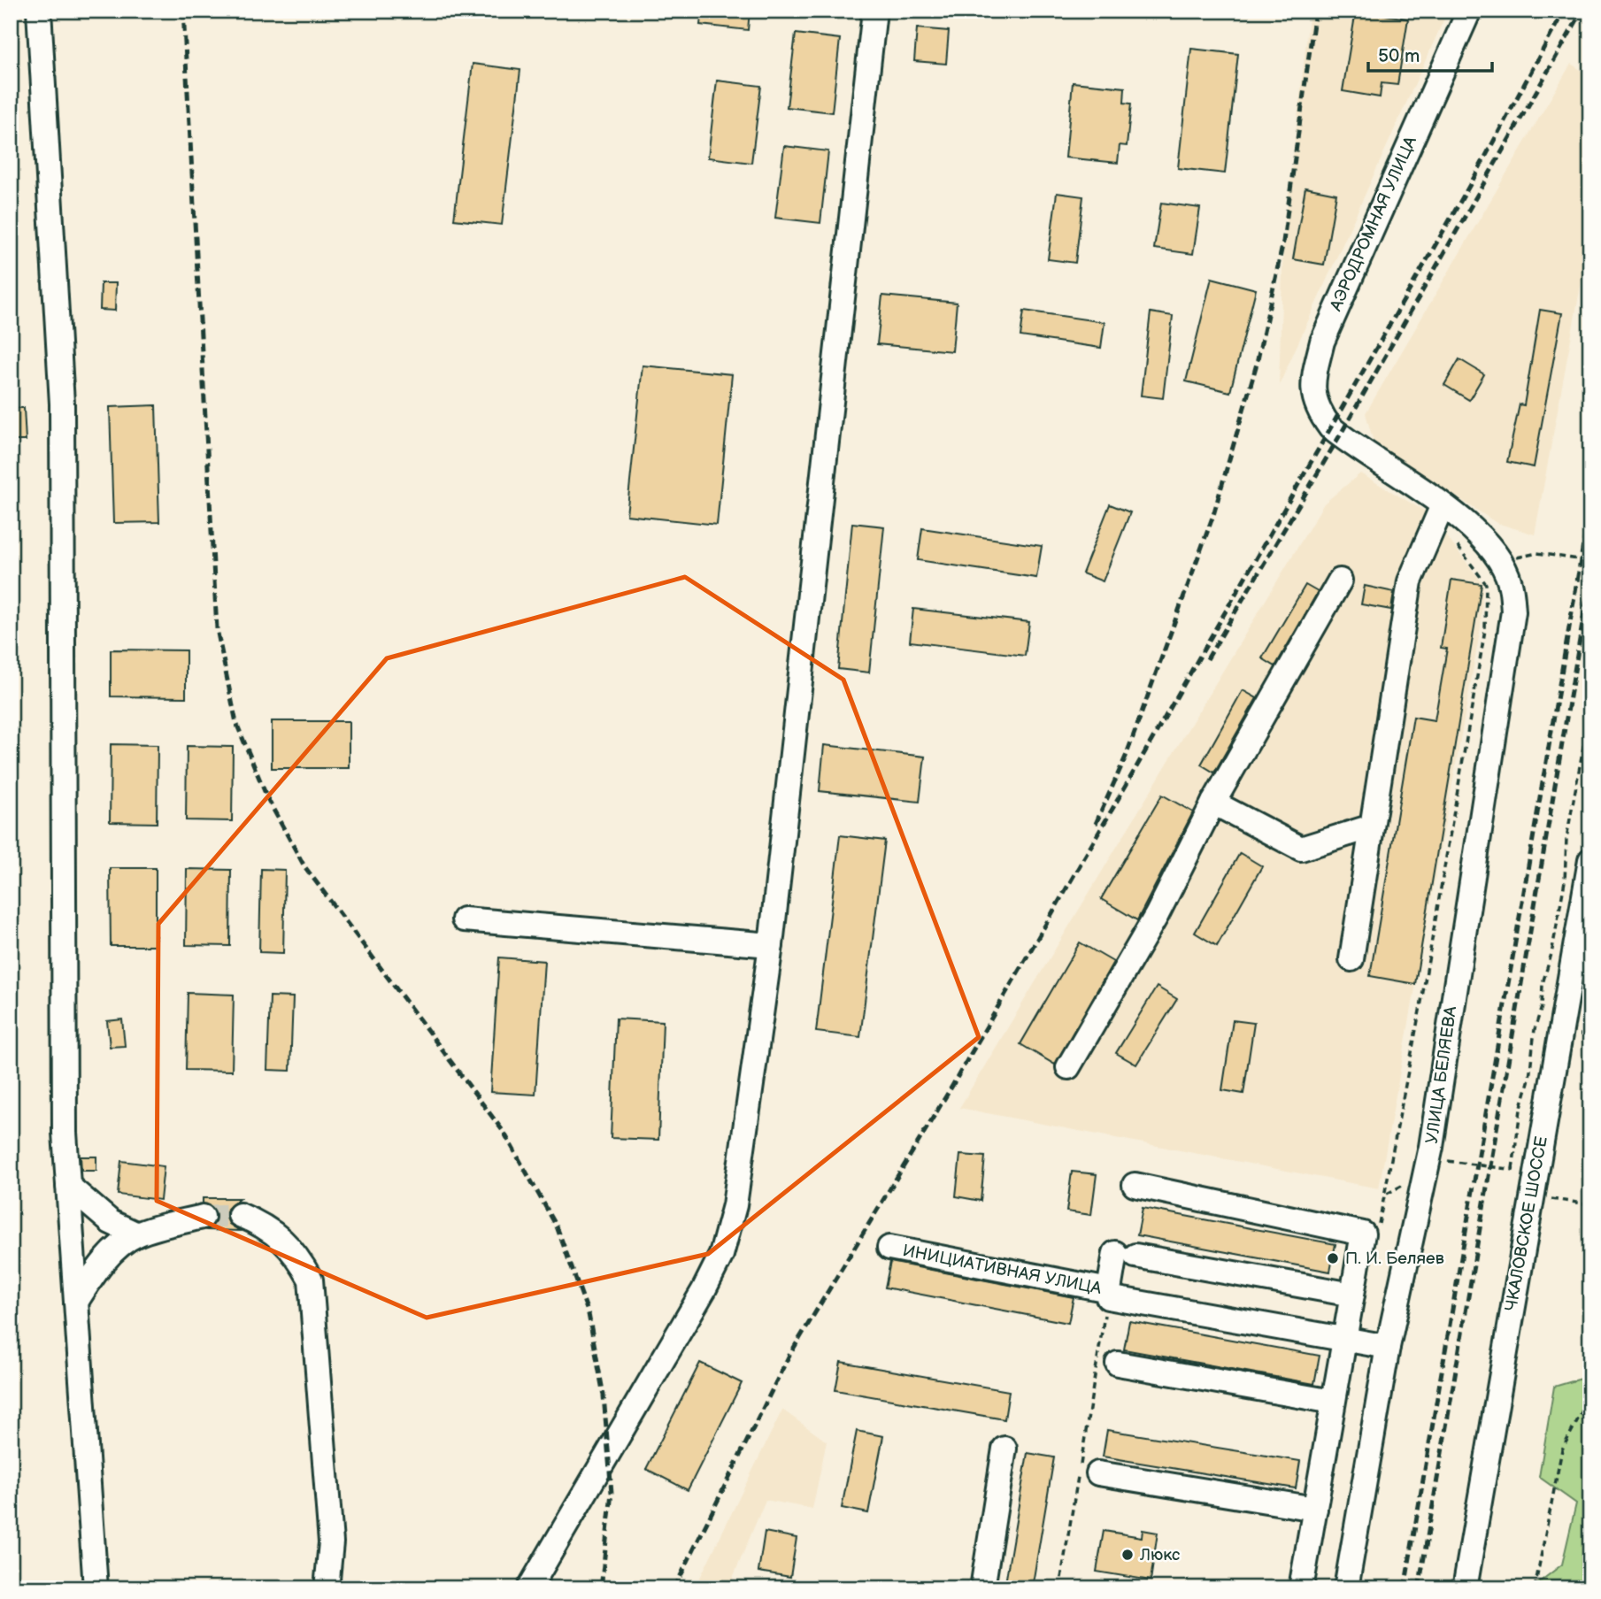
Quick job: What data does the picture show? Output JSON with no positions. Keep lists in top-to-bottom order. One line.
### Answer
{"streets":{"street":["АЭРОДРОМНАЯ УЛИЦА","УЛИЦА БЕЛЯЕВА","ЧКАЛОВСКОЕ ШОССЕ","ИНИЦИАТИВНАЯ УЛИЦА"]},"crossings":[["АЭРОДРОМНАЯ УЛИЦА","УЛИЦА БЕЛЯЕВА"],["УЛИЦА БЕЛЯЕВА","ИНИЦИАТИВНАЯ УЛИЦА"]],"places":["П. И. Беляев","Люкс"],"scale_bar":"50 m"}
